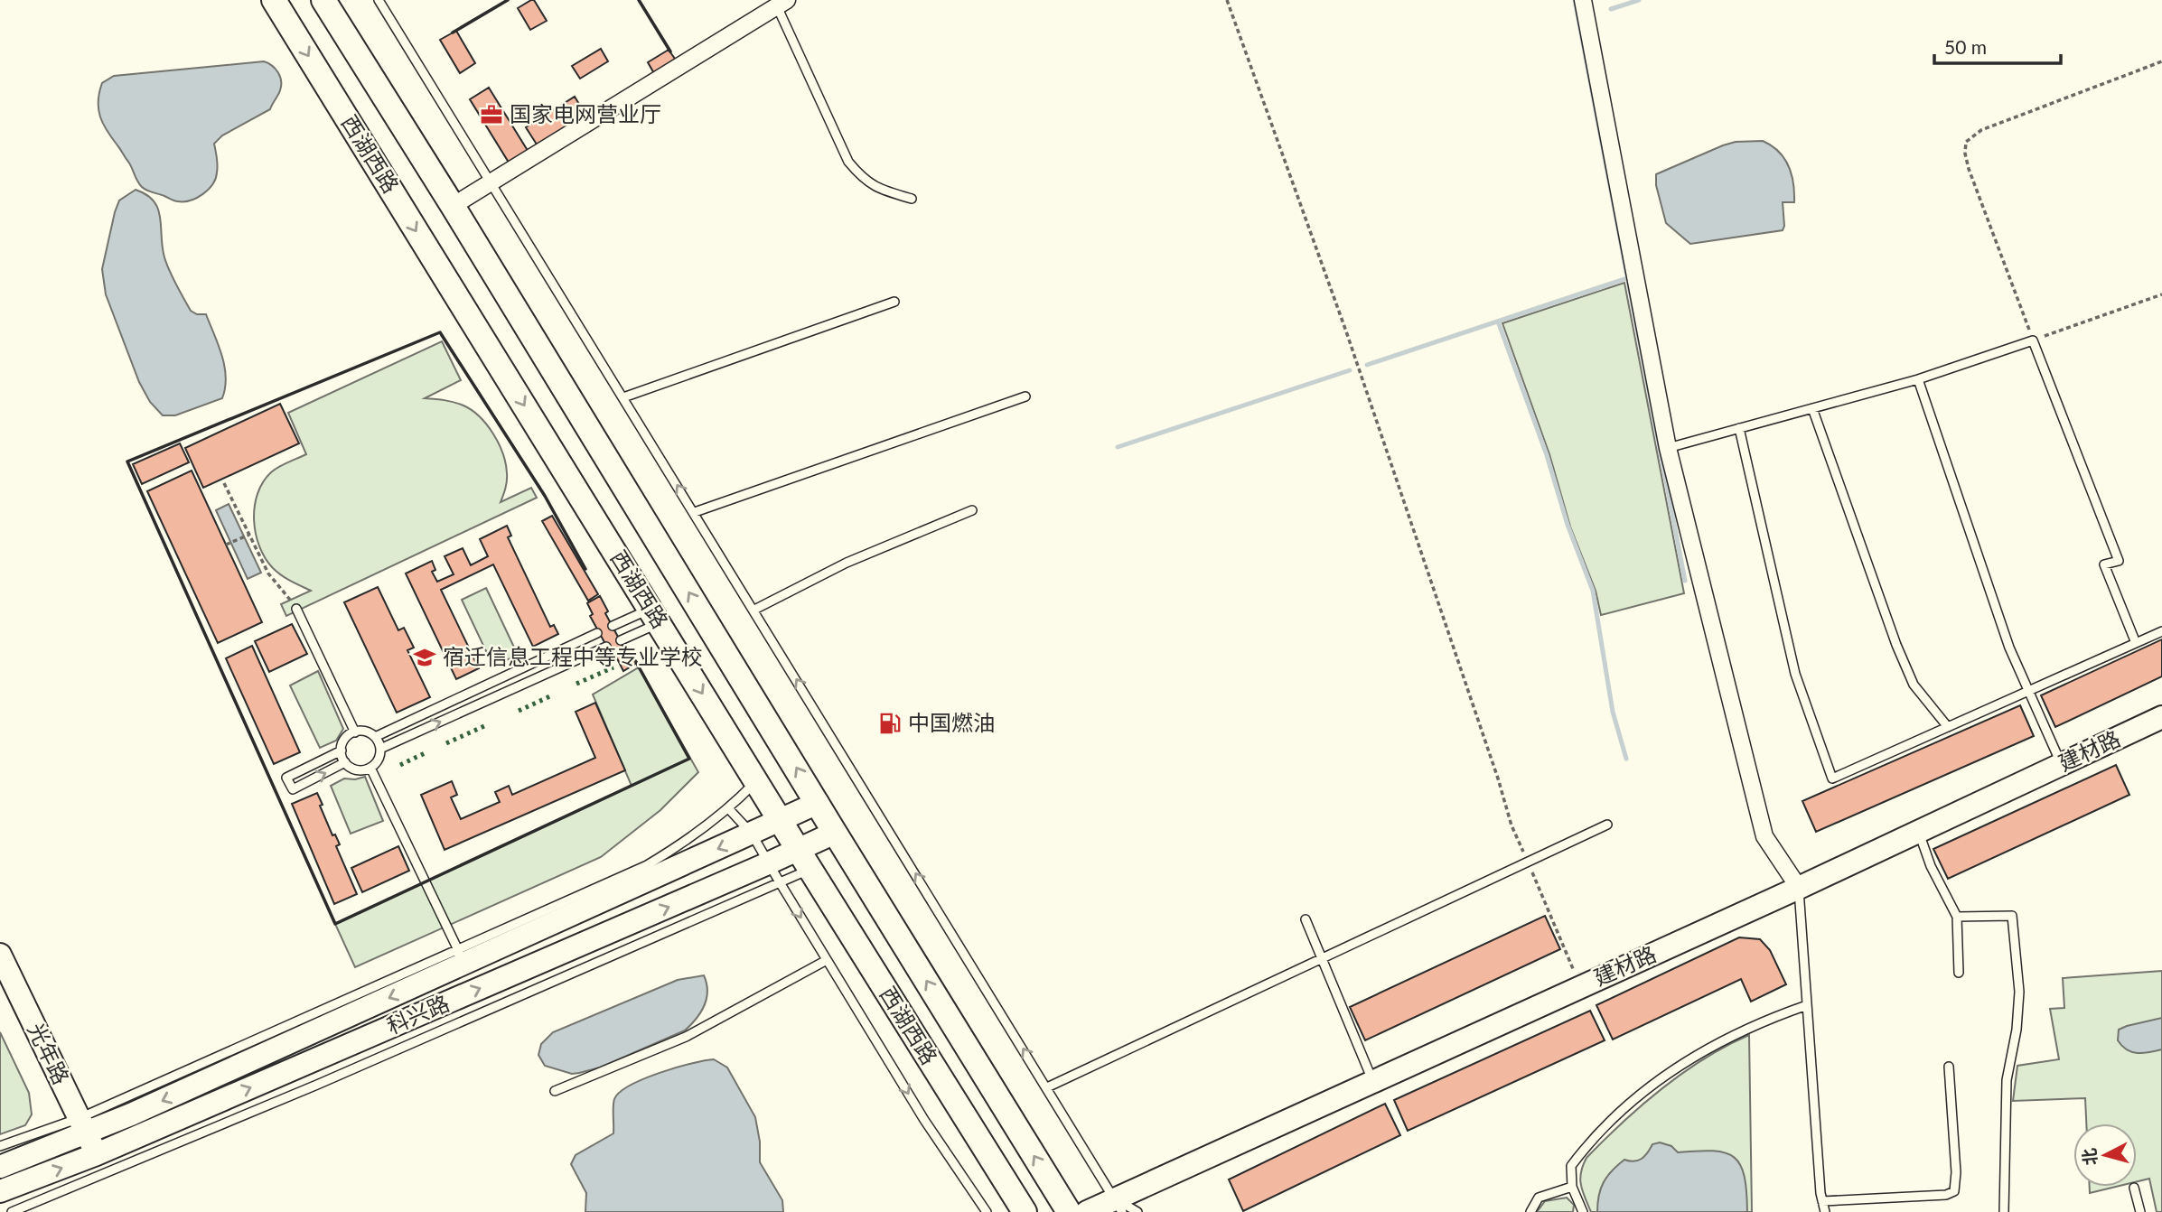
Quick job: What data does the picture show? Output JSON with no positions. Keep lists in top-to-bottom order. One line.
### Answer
{"streets":{"main road":["西湖西路","建材路","科兴路","光年路"]},"crossings":[["西湖西路","科兴路"],["科兴路","光年路"]],"places":{"office":["国家电网营业厅"],"school or university":["宿迁信息工程中等专业学校"],"fuel station":["中国燃油"]},"scale_bar":"50 m","north":"left"}
